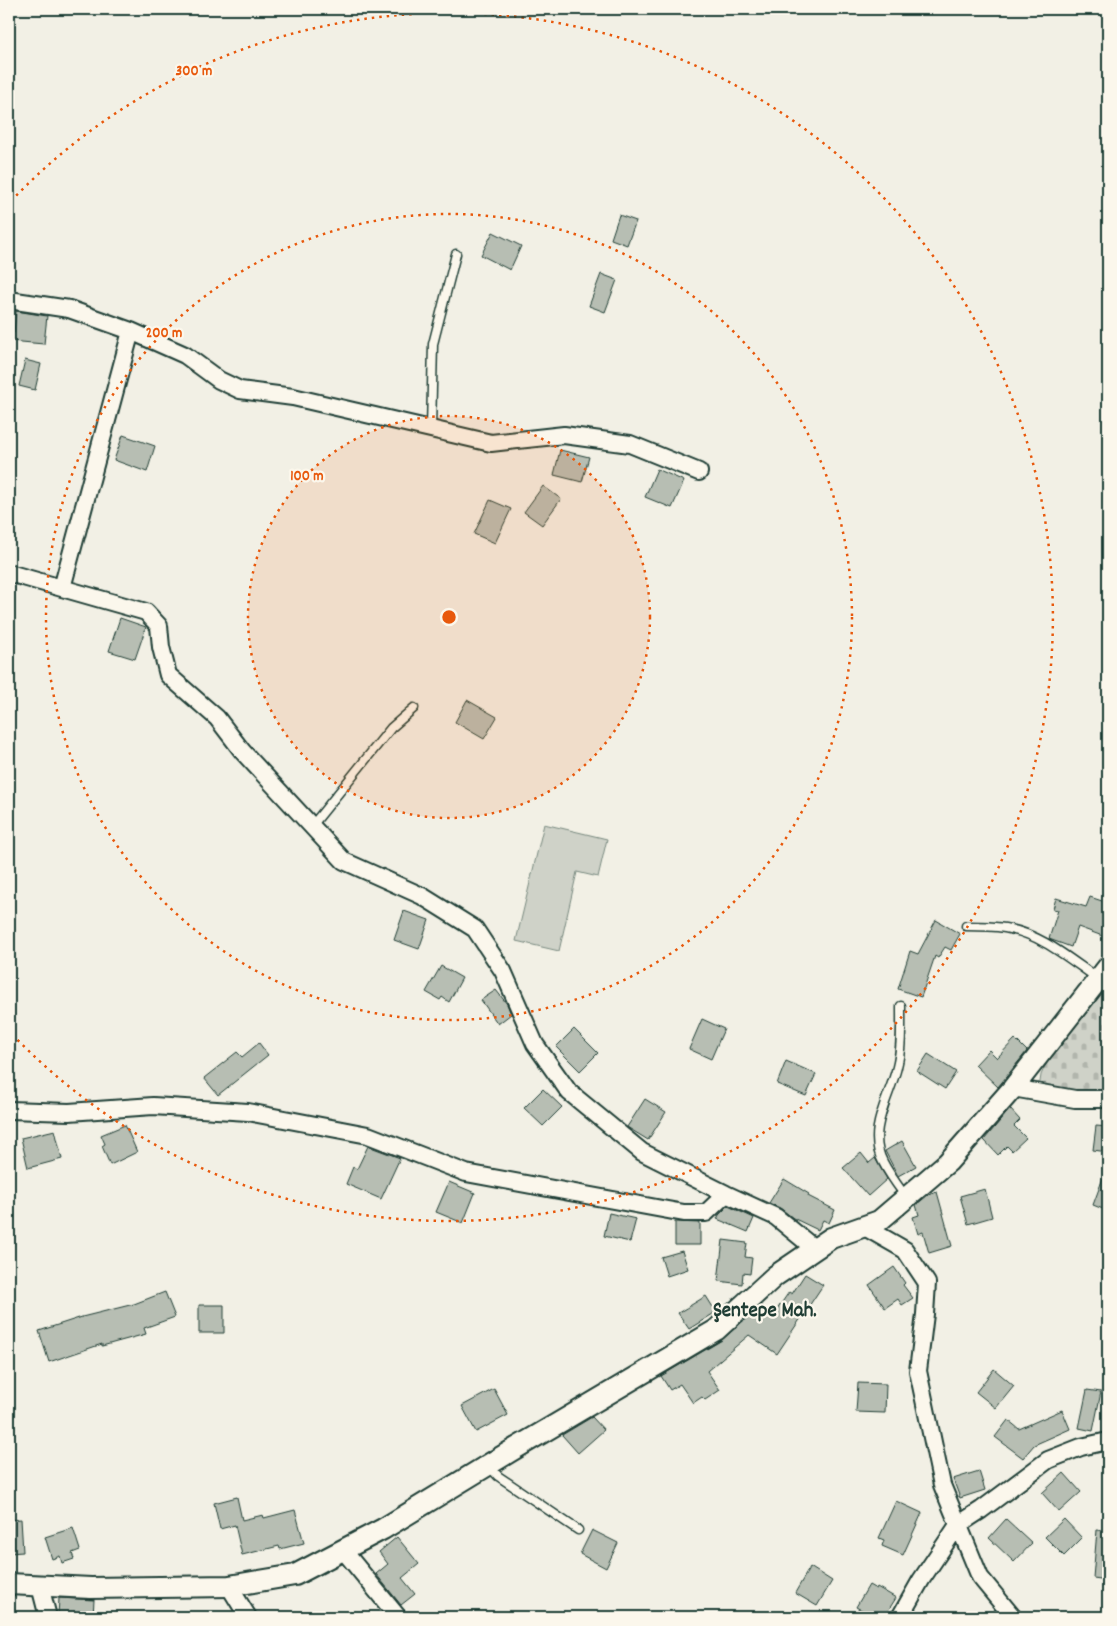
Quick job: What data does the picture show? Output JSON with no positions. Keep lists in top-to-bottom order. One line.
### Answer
{"districts":["Şentepe Mah."],"rings":["300 m","200 m","100 m"]}
